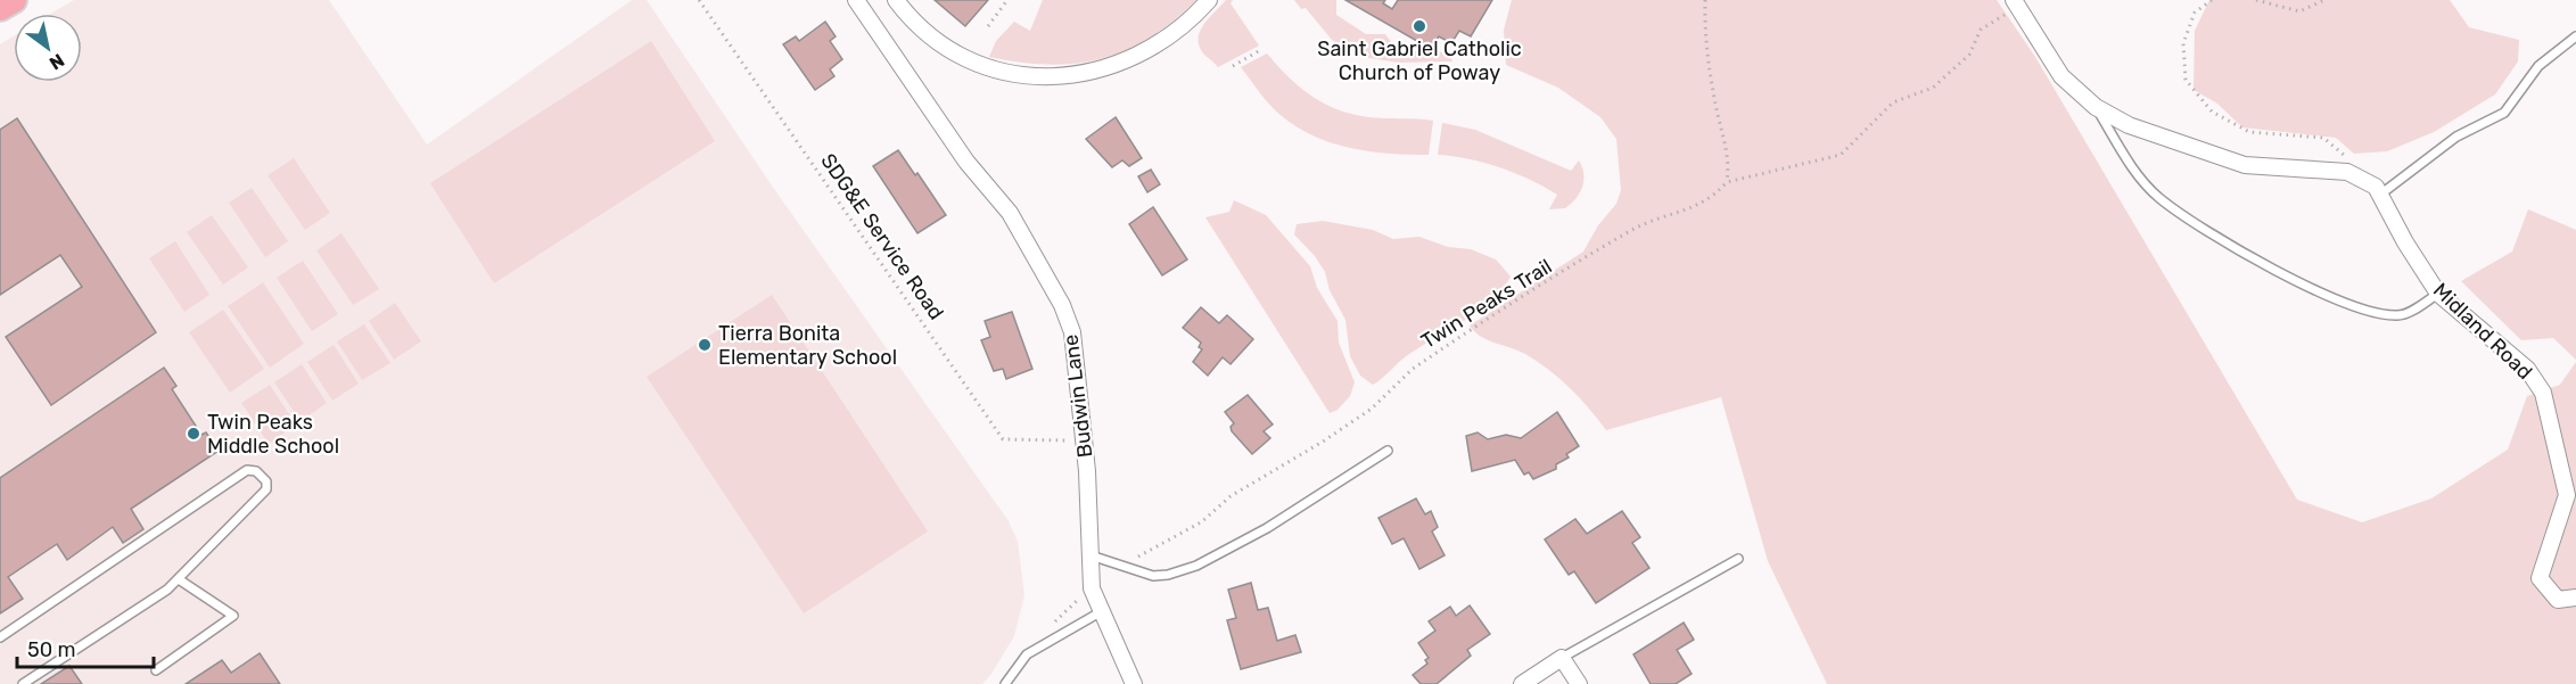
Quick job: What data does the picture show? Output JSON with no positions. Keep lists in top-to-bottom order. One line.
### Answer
{"streets":{"street":["Midland Road","Budwin Lane"],"path":["SDG&E Service Road","Twin Peaks Trail"]},"crossings":[["Twin Peaks Trail","Midland Road"]],"places":["Saint Gabriel Catholic Church of Poway","Tierra Bonita Elementary School","Twin Peaks Middle School"],"scale_bar":"50 m","north":"bottom right"}
